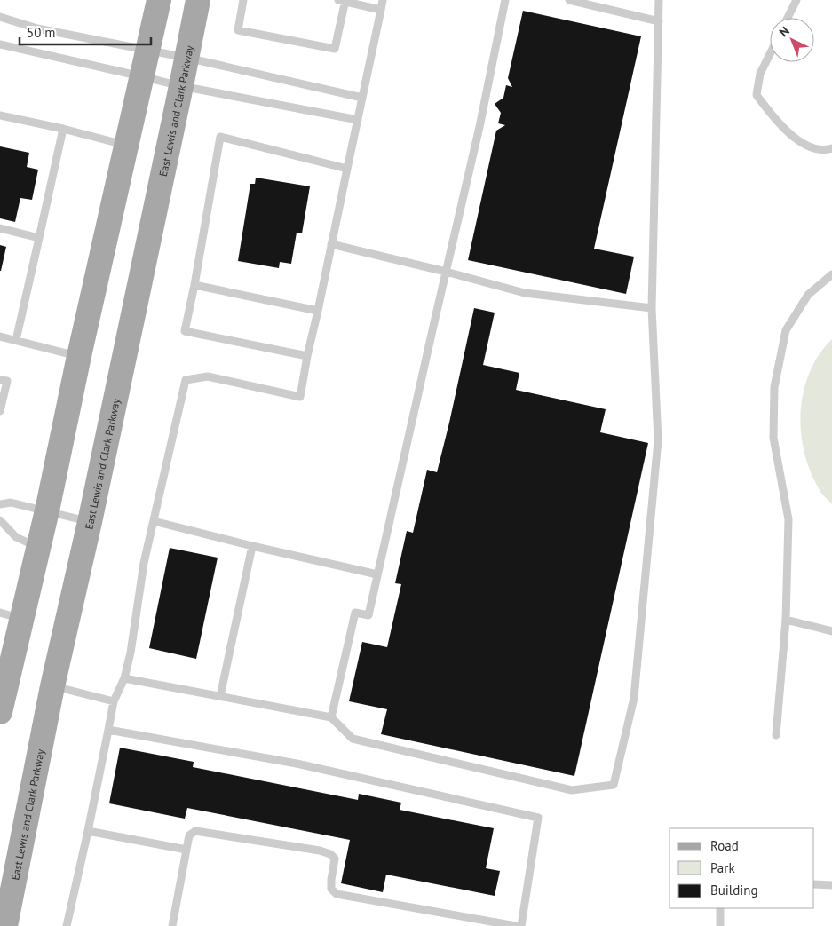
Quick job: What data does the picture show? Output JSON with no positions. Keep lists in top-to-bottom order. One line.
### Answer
{"streets":{"main road":["East Lewis and Clark Parkway"]},"legend":["Road","Park","Building"],"scale_bar":"50 m","north":"top left"}
